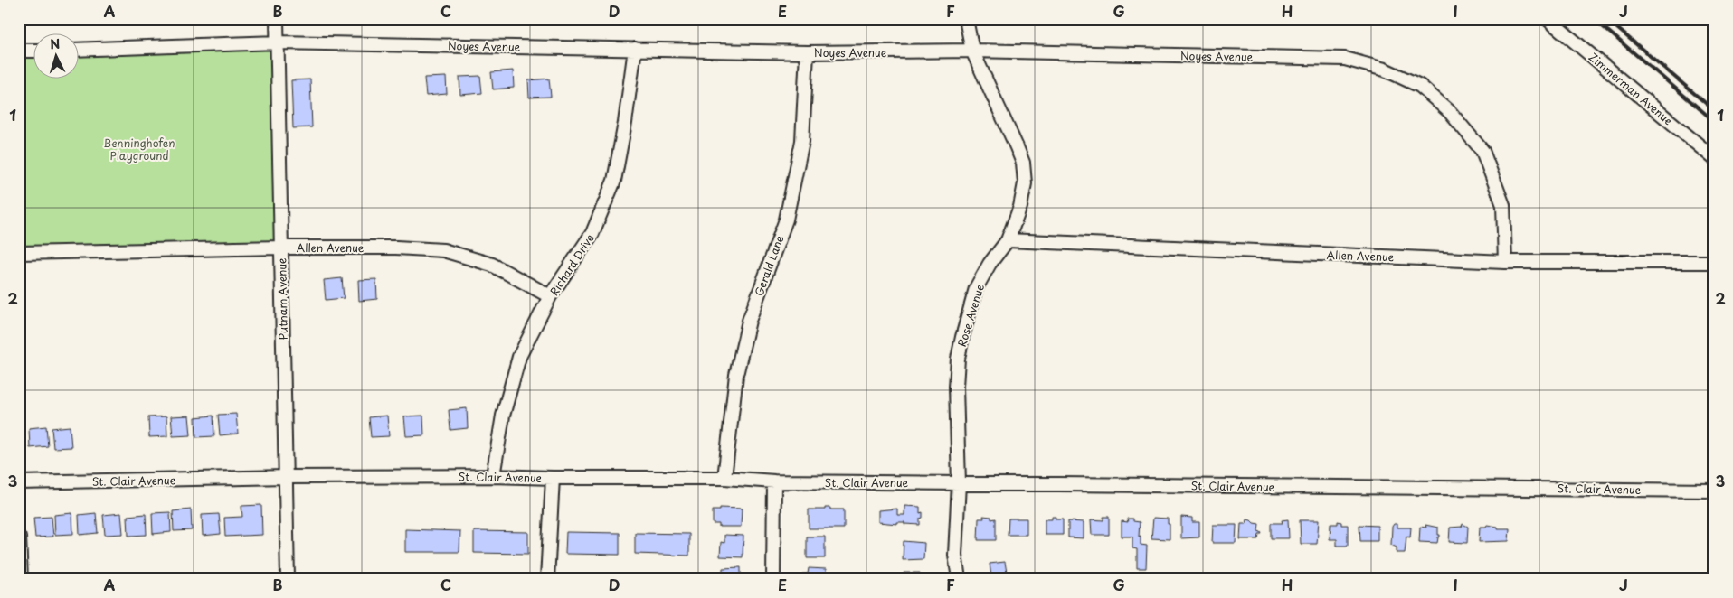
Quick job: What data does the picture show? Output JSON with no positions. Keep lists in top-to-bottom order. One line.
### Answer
{"streets":{"street":["Noyes Avenue","Zimmerman Avenue","Allen Avenue","Richard Drive","Gerald Lane","Putnam Avenue","Rose Avenue","St. Clair Avenue"]},"crossings":[["Noyes Avenue","Allen Avenue"],["Noyes Avenue","Richard Drive"],["Noyes Avenue","Gerald Lane"],["Noyes Avenue","Putnam Avenue"],["Noyes Avenue","Rose Avenue"],["Allen Avenue","Richard Drive"],["Allen Avenue","Putnam Avenue"],["Allen Avenue","Rose Avenue"],["Richard Drive","St. Clair Avenue"],["Gerald Lane","St. Clair Avenue"],["Putnam Avenue","St. Clair Avenue"],["Rose Avenue","St. Clair Avenue"]],"parks":["Benninghofen Playground"],"north":"top","grid":{"columns":["A","B","C","D","E","F","G","H","I","J"],"rows":["1","2","3"]}}
